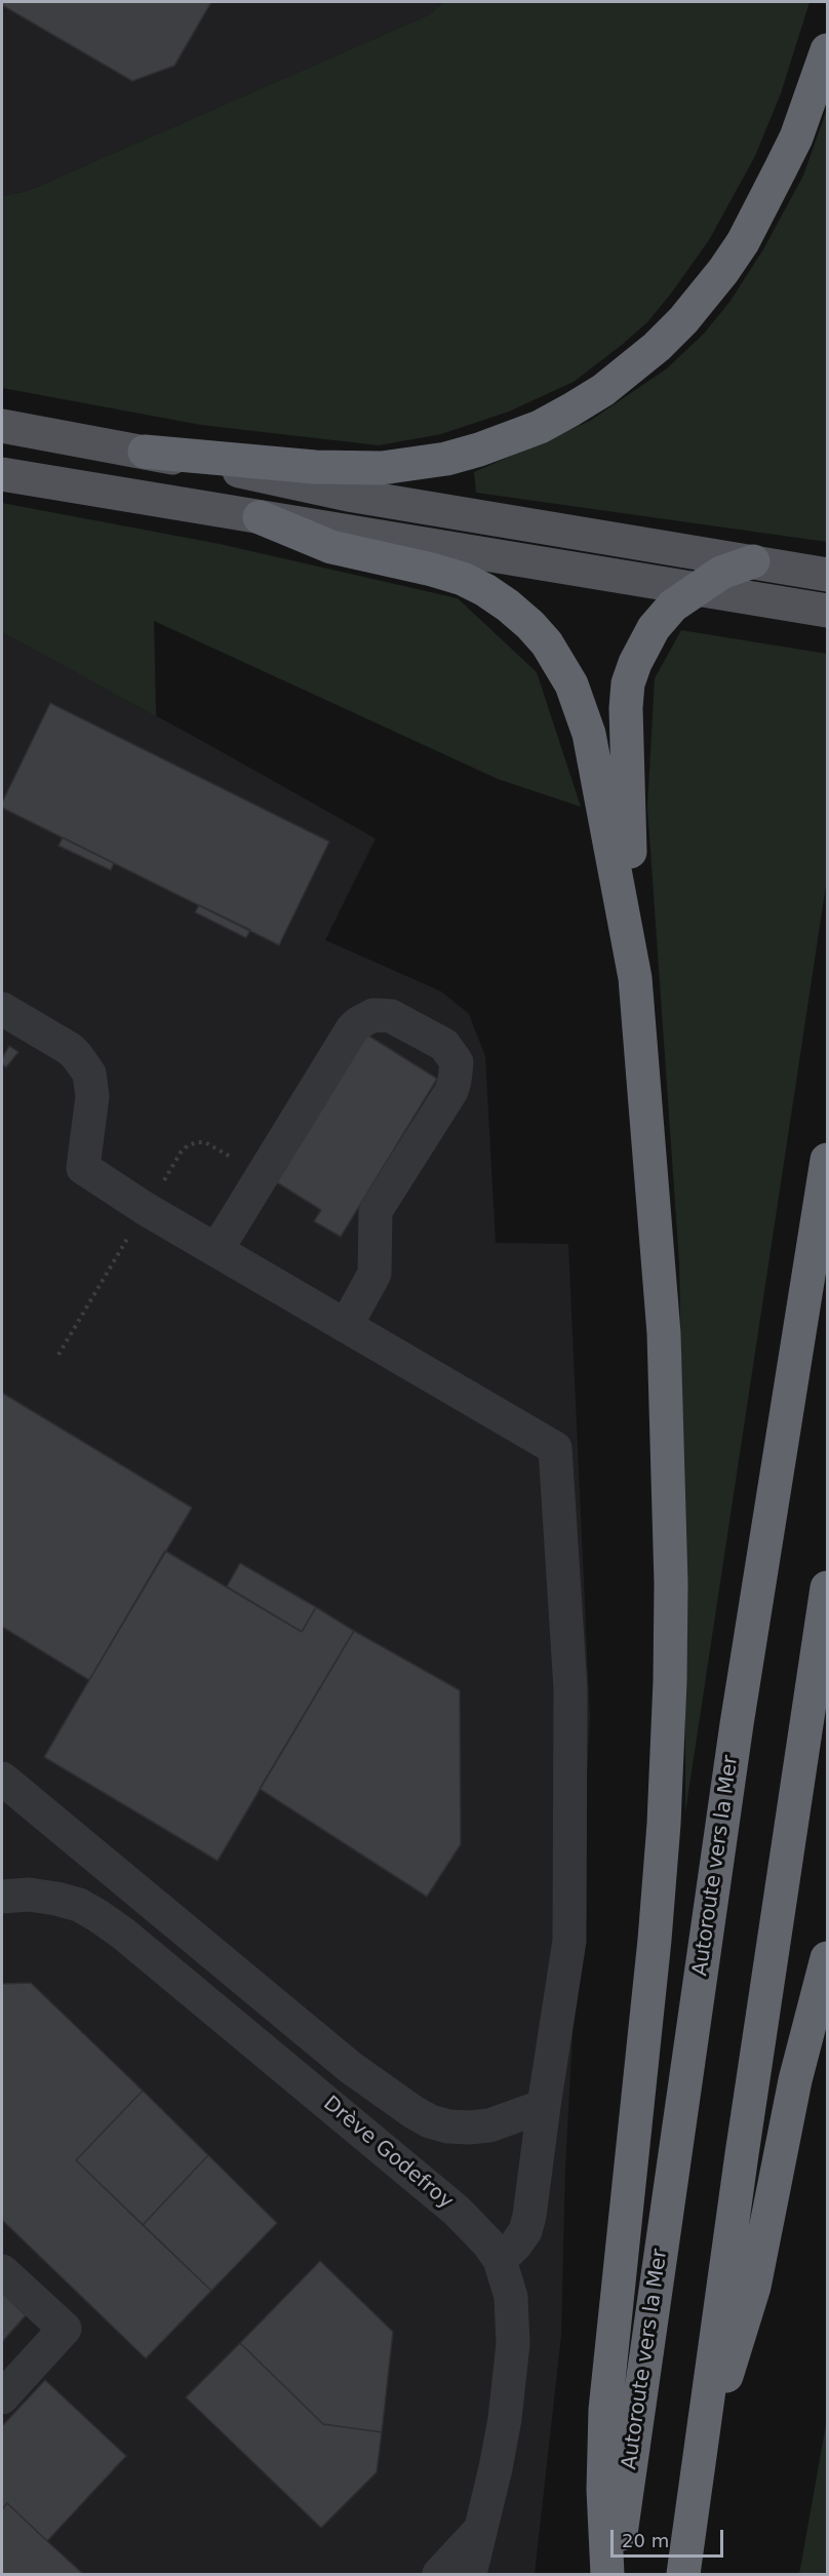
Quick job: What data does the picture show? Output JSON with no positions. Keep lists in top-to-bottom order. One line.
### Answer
{"streets":{"highway":["Autoroute vers la Mer"],"street":["Drève Godefroy"]},"scale_bar":"20 m"}
